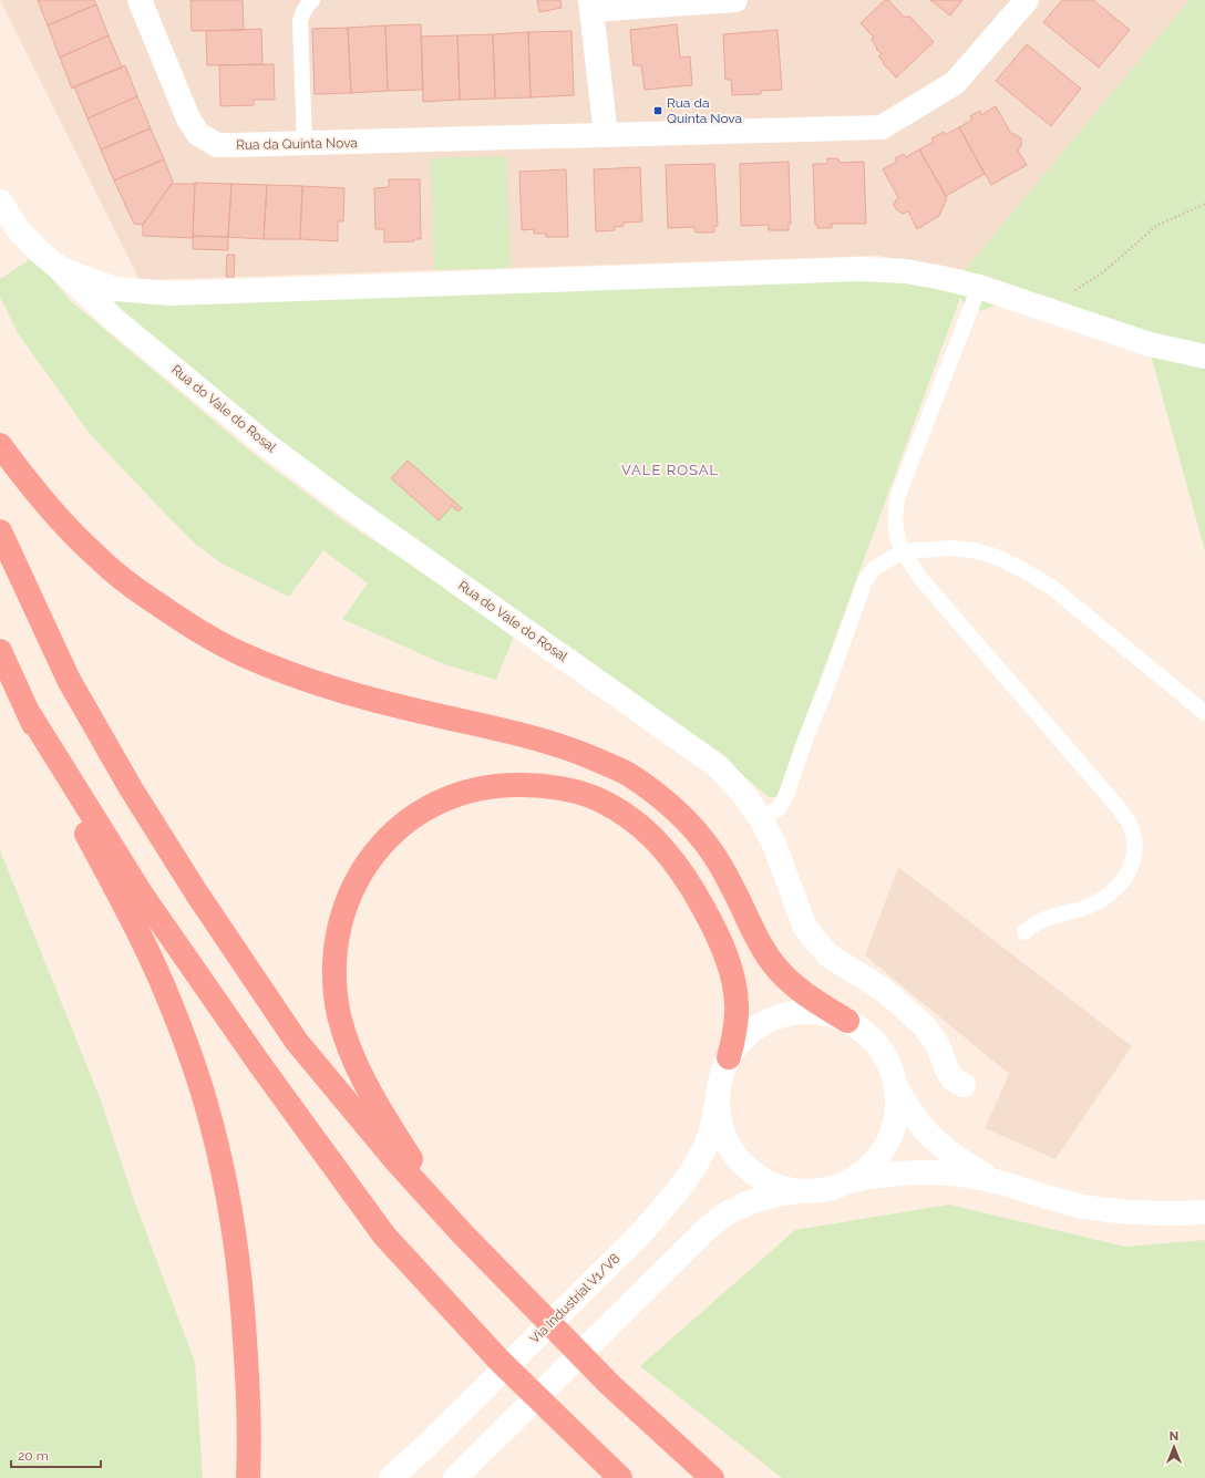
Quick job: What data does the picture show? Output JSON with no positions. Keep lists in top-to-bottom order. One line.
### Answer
{"streets":{"street":["Rua da Quinta Nova","Rua do Vale do Rosal","Via Industrial V1/V8"]},"districts":["VALE ROSAL"],"places":{"transit":["Rua da Quinta Nova"]},"scale_bar":"20 m","north":"top"}
